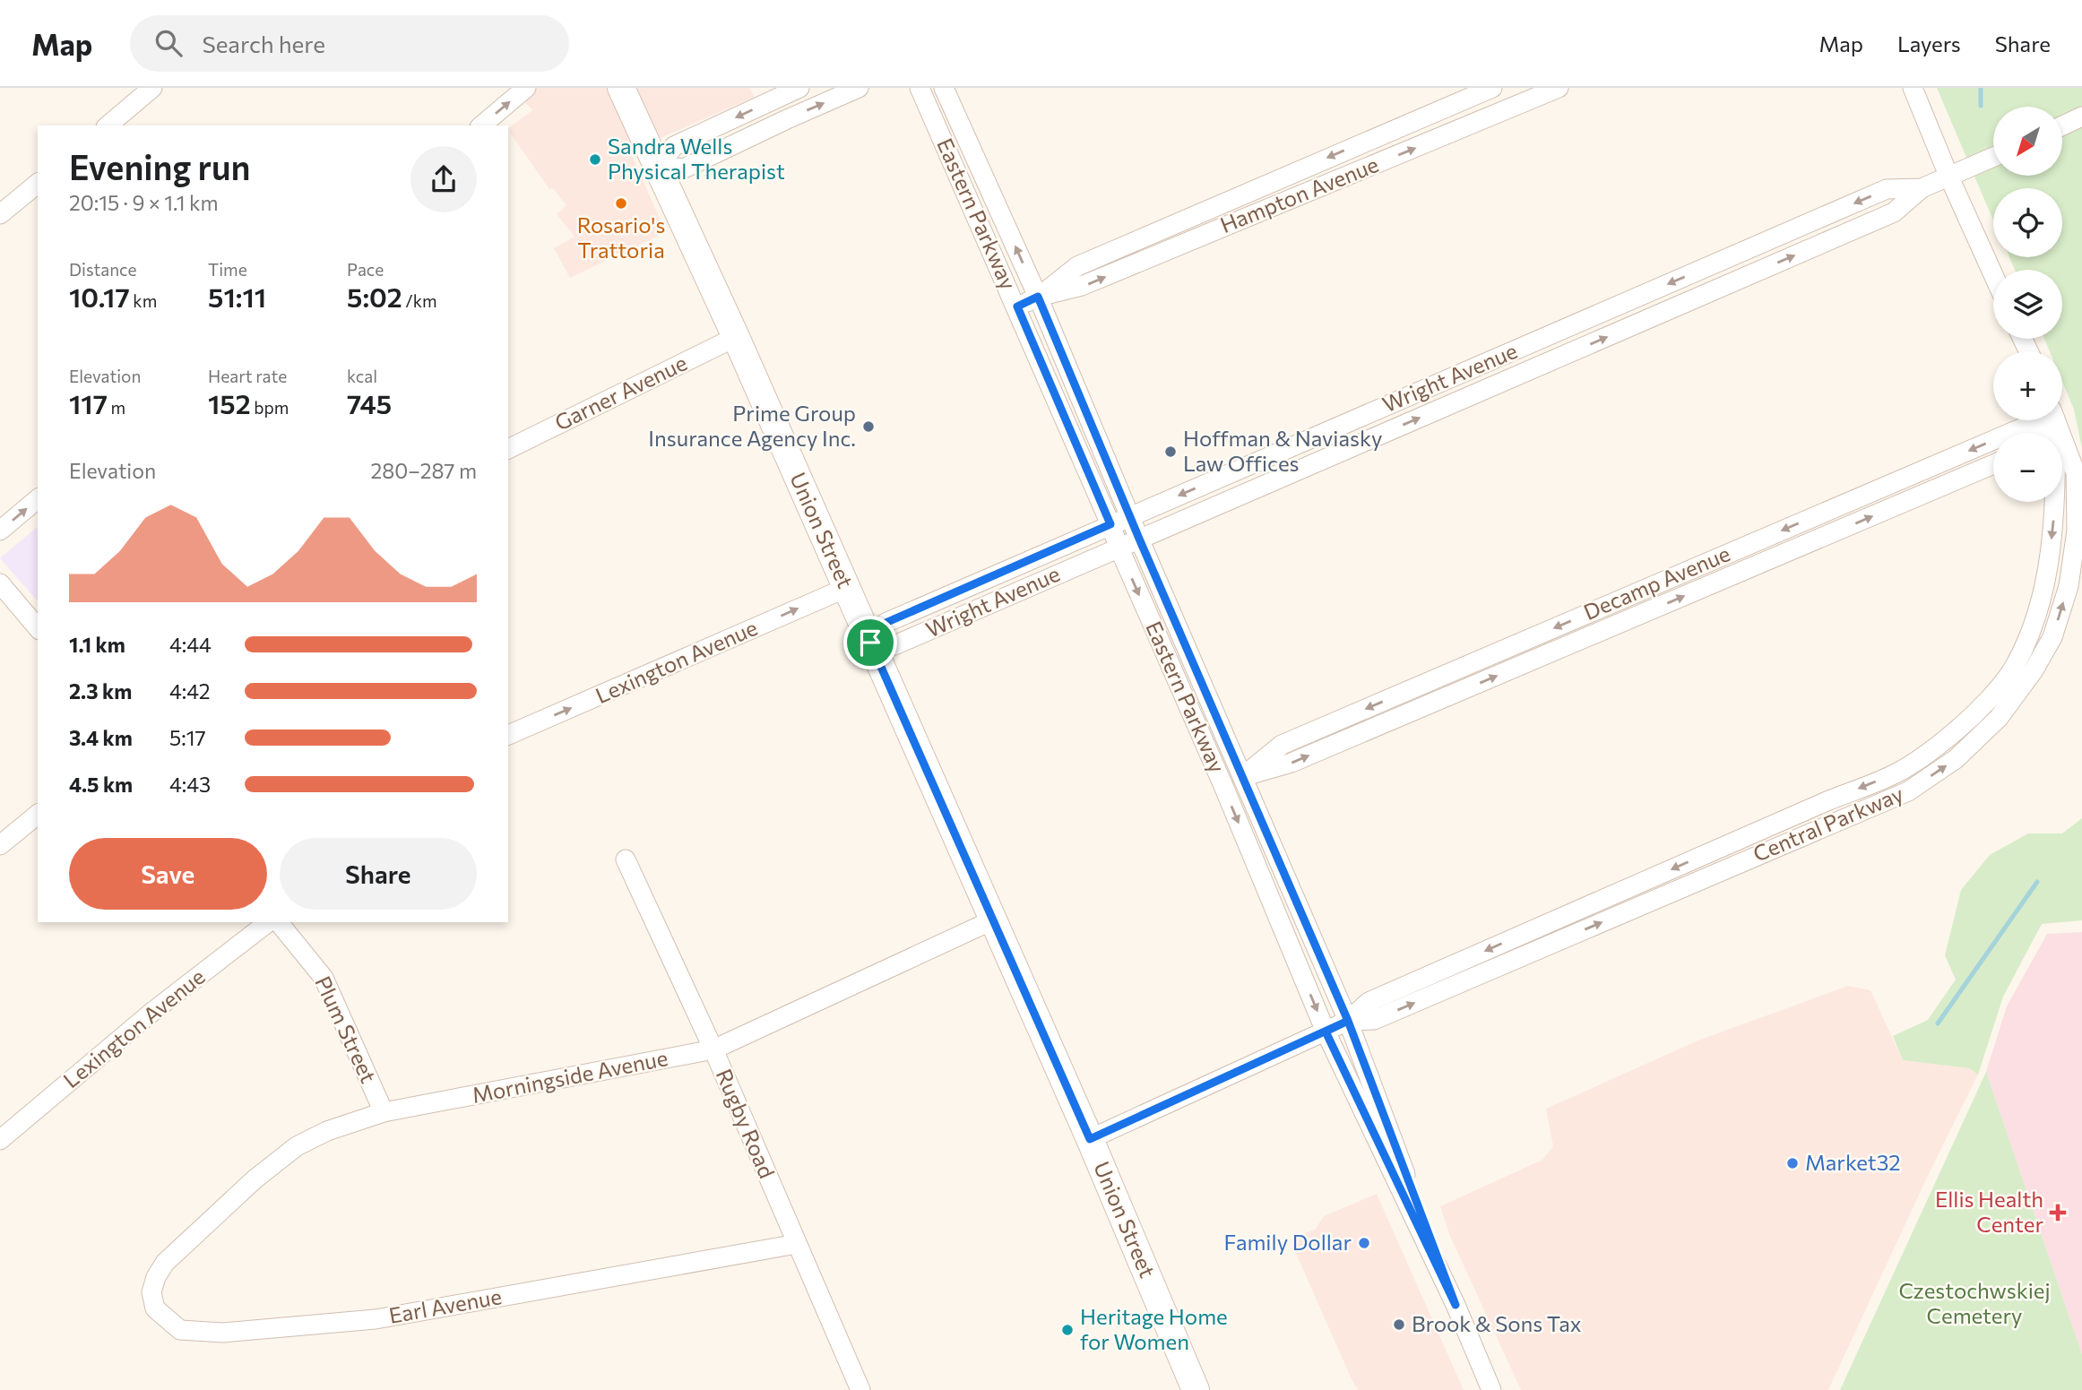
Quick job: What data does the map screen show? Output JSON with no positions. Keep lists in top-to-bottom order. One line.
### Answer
{"streets":{"main road":["Union Street"],"street":["Hampton Avenue","Eastern Parkway","Wright Avenue","Garner Avenue","Decamp Avenue","Lexington Avenue","Central Parkway","Plum Street","Morningside Avenue","Rugby Road","Earl Avenue"]},"crossings":[["Hampton Avenue","Eastern Parkway"],["Eastern Parkway","Wright Avenue"],["Eastern Parkway","Decamp Avenue"],["Eastern Parkway","Central Parkway"],["Wright Avenue","Union Street"],["Garner Avenue","Union Street"],["Union Street","Lexington Avenue"],["Union Street","Central Parkway"],["Union Street","Morningside Avenue"],["Plum Street","Morningside Avenue"],["Morningside Avenue","Rugby Road"],["Morningside Avenue","Earl Avenue"],["Rugby Road","Earl Avenue"]],"one_way":["Lexington Avenue"],"parks":["Czestochwskiej Cemetery"],"places":{"other":["Sandra Wells Physical Therapist","Rosario's Trattoria","Prime Group Insurance Agency Inc.","Hoffman & Naviasky Law Offices","Market32","Family Dollar","Brook & Sons Tax","Heritage Home for Women"],"health":["Ellis Health Center"]},"north":"bottom left","page":{"header":"Map","search":"Search here","nav":["Map","Layers","Share"],"map_buttons":["+","−"],"heading":["Evening run","20:15 · 9 × 1.1 km"],"stats":[["Distance","10.17 km"],["Time","51:11"],["Pace","5:02 /km"],["Elevation","117 m"],["Heart rate","152 bpm"],["kcal","745"]],"chart":["Elevation","280–287 m"],"list":[{"name":"1.1 km","note":"4:44"},{"name":"2.3 km","note":"4:42"},{"name":"3.4 km","note":"5:17"},{"name":"4.5 km","note":"4:43"}],"buttons":["Save","Share"]}}
